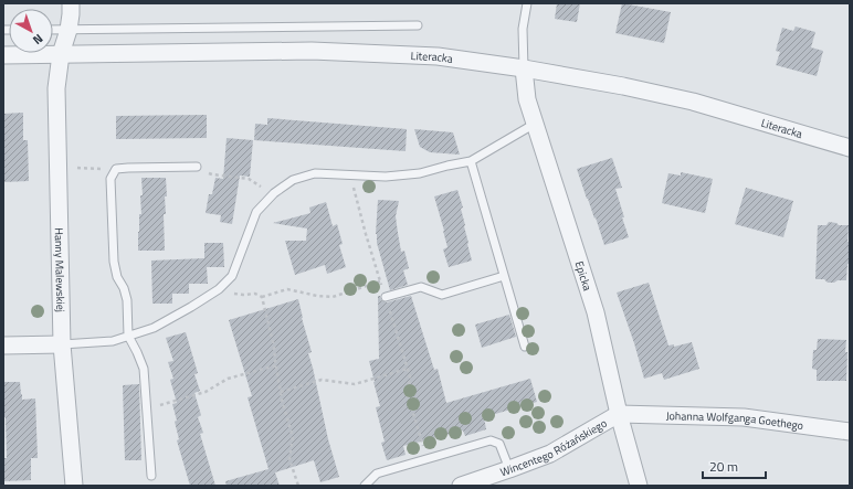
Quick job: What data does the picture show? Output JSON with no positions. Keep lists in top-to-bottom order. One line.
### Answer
{"streets":{"street":["Literacka","Hanny Malewskiej","Epicka","Johanna Wolfganga Goethego","Wincentego Różańskiego"]},"crossings":[["Literacka","Hanny Malewskiej"],["Literacka","Epicka"],["Epicka","Johanna Wolfganga Goethego"],["Epicka","Wincentego Różańskiego"],["Johanna Wolfganga Goethego","Wincentego Różańskiego"]],"scale_bar":"20 m","north":"bottom right"}
